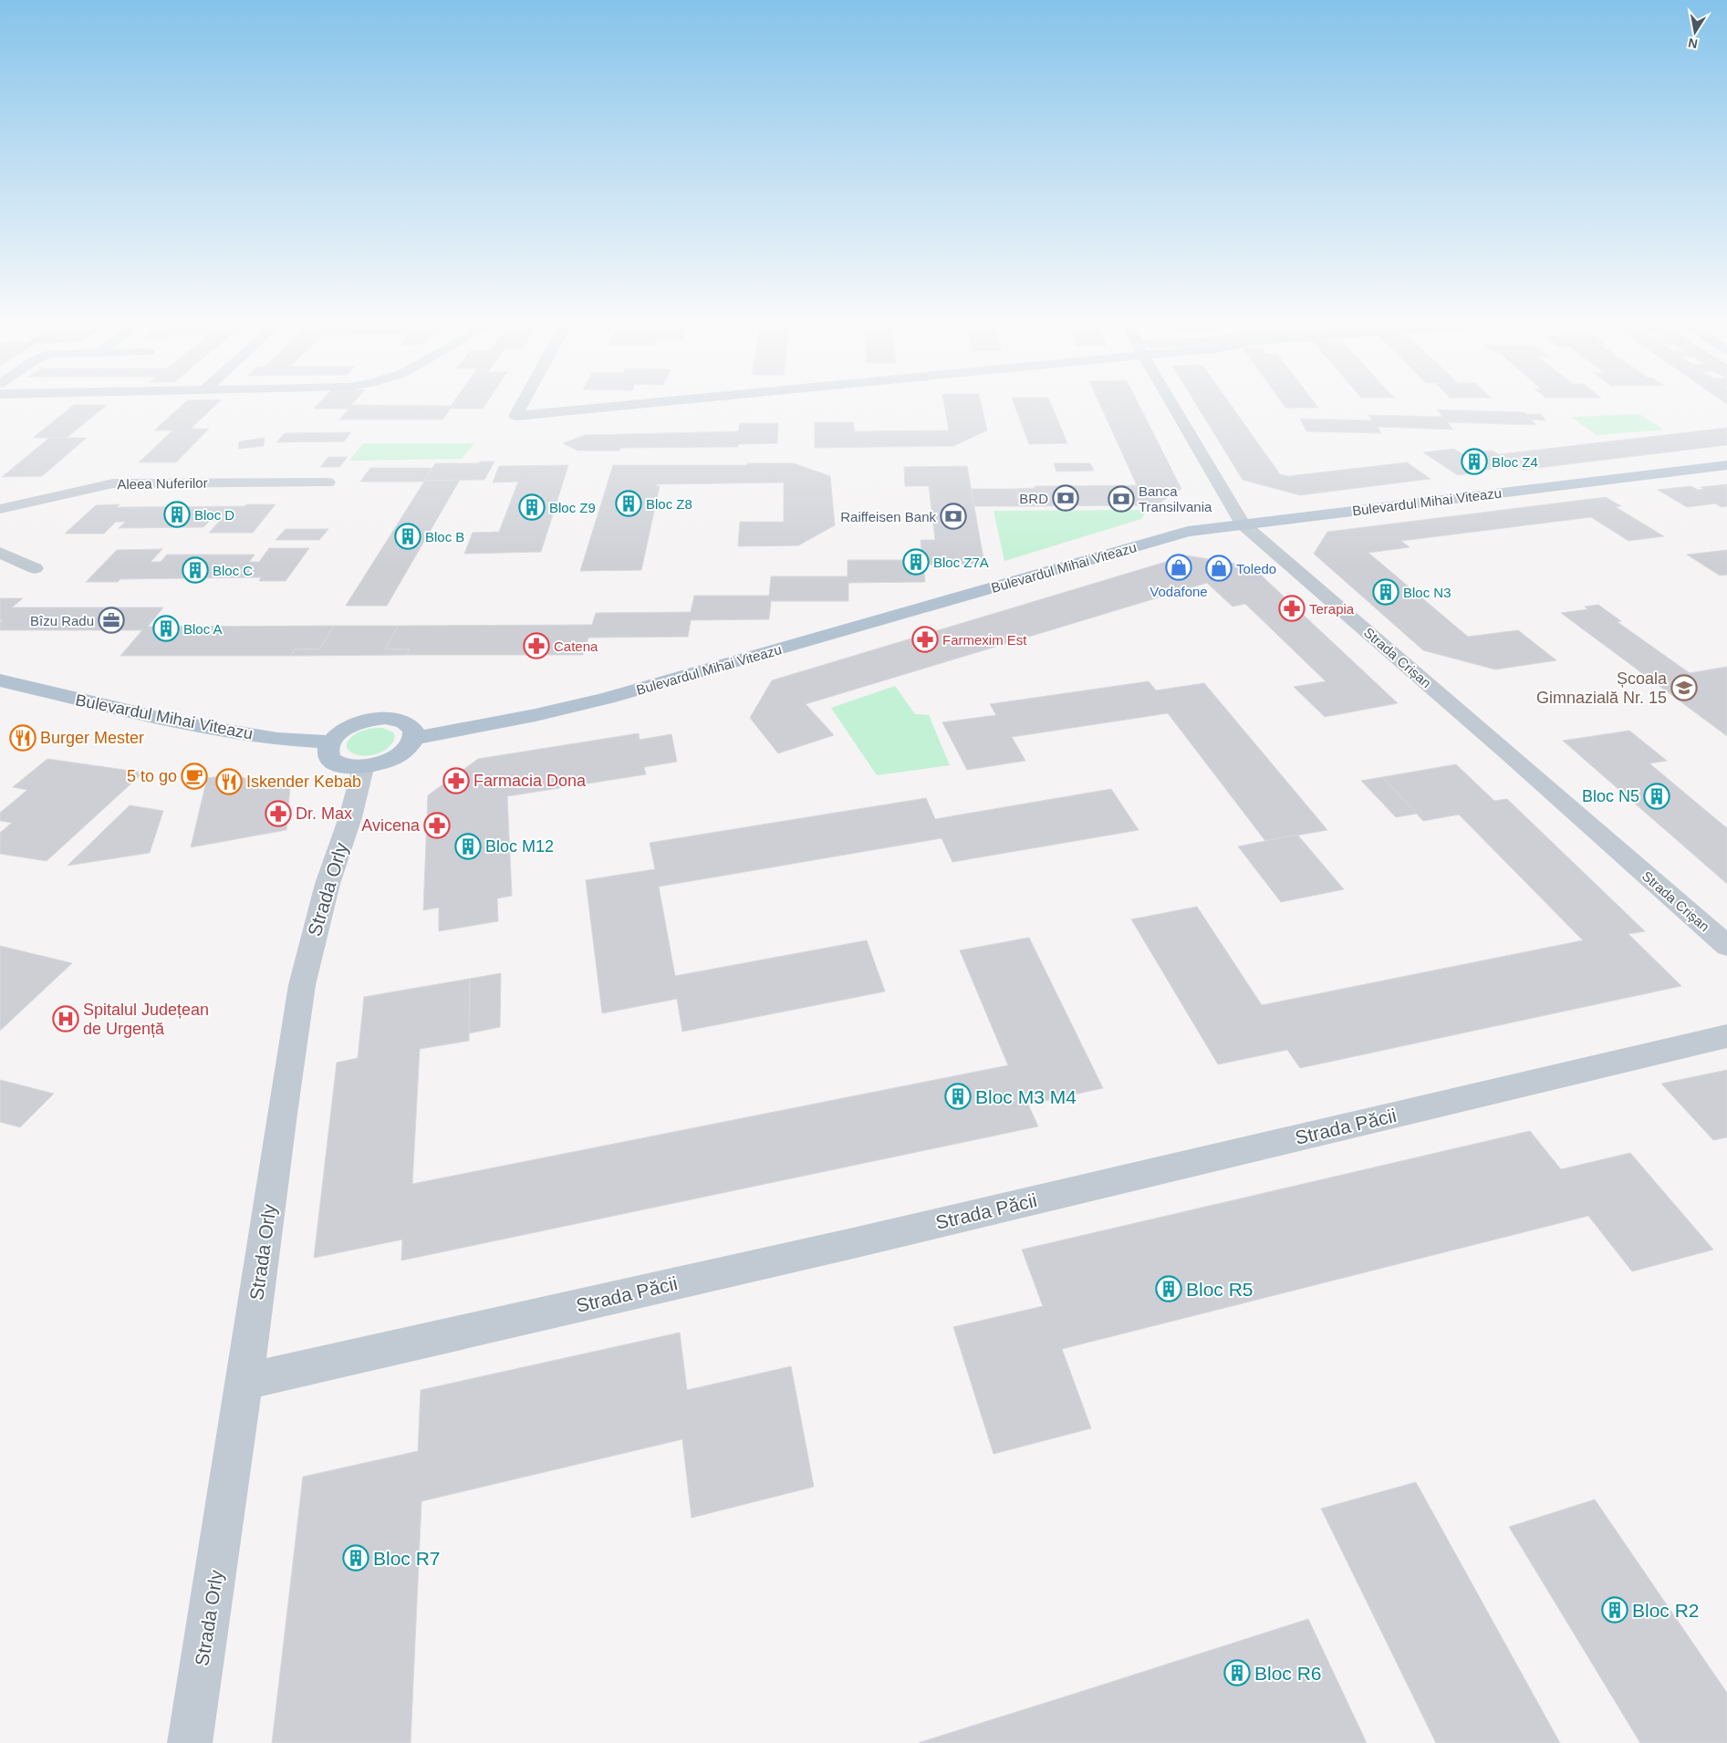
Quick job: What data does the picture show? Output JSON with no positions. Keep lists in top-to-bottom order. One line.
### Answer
{"streets":{"main road":["Bulevardul Mihai Viteazu"],"street":["Aleea Nuferilor","Strada Crișan","Strada Orly","Strada Păcii"]},"crossings":[["Bulevardul Mihai Viteazu","Strada Crișan"],["Strada Orly","Strada Păcii"]],"places":{"building":["Bloc Z4","Bloc Z8","Bloc Z9","Bloc D","Bloc B","Bloc Z7A","Bloc C","Bloc N3","Bloc A","Bloc N5","Bloc M12","Bloc M3 M4","Bloc R5","Bloc R7","Bloc R2","Bloc R6"],"bank":["BRD","Banca Transilvania","Raiffeisen Bank"],"shop":["Vodafone","Toledo"],"pharmacy":["Terapia","Farmexim Est","Catena","Farmacia Dona","Dr. Max","Avicena"],"office":["Bîzu Radu"],"school or university":["Școala Gimnazială Nr. 15"],"restaurant":["Burger Mester","Iskender Kebab"],"cafe":["5 to go"],"hospital":["Spitalul Județean de Urgență"]},"north":"bottom"}
